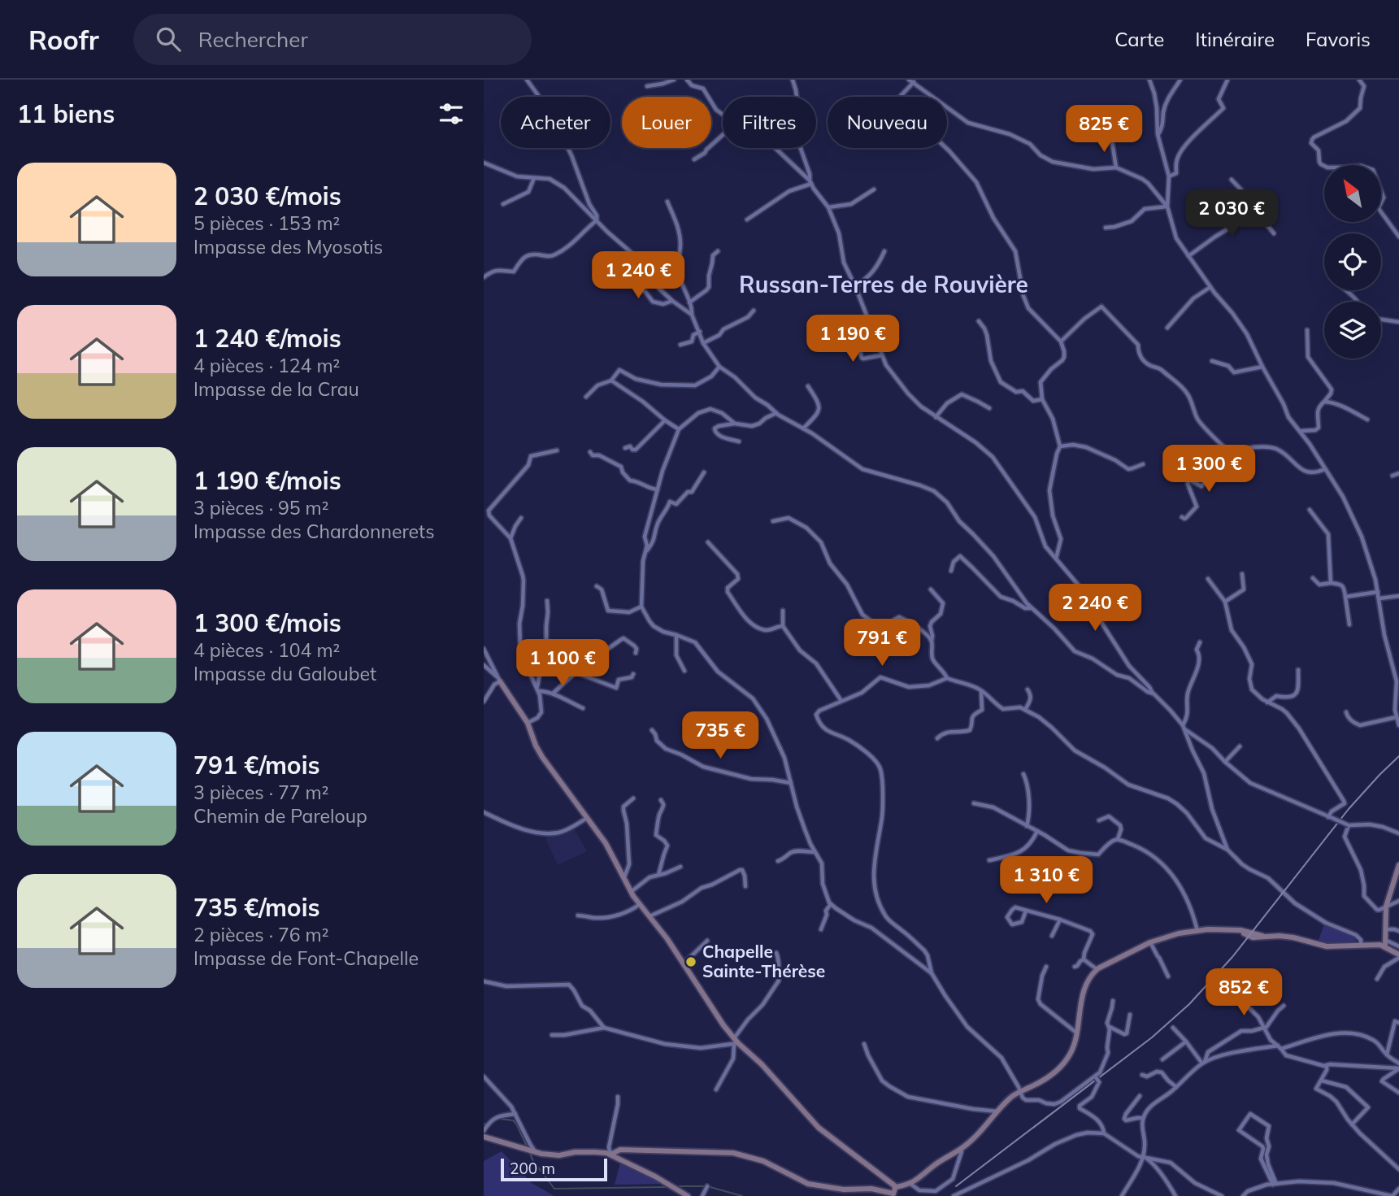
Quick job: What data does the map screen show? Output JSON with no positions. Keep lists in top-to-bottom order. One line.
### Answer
{"districts":["Russan-Terres de Rouvière"],"places":["Chapelle Sainte-Thérèse"],"scale_bar":"200 m","north":"top left","page":{"header":"Roofr","search":"Rechercher","nav":["Carte","Itinéraire","Favoris"],"heading":"11 biens","chip":["Acheter","Louer","Filtres","Nouveau"],"price":["825 €","2 030 €","1 240 €","1 190 €","1 300 €","2 240 €","791 €","1 100 €","735 €","1 310 €","852 €"],"list":[{"name":"2 030 €/mois","note":"5 pièces · 153 m² · Impasse des Myosotis"},{"name":"1 240 €/mois","note":"4 pièces · 124 m² · Impasse de la Crau"},{"name":"1 190 €/mois","note":"3 pièces · 95 m² · Impasse des Chardonnerets"},{"name":"1 300 €/mois","note":"4 pièces · 104 m² · Impasse du Galoubet"},{"name":"791 €/mois","note":"3 pièces · 77 m² · Chemin de Pareloup"},{"name":"735 €/mois","note":"2 pièces · 76 m² · Impasse de Font-Chapelle"}],"scale":"200 m"}}
